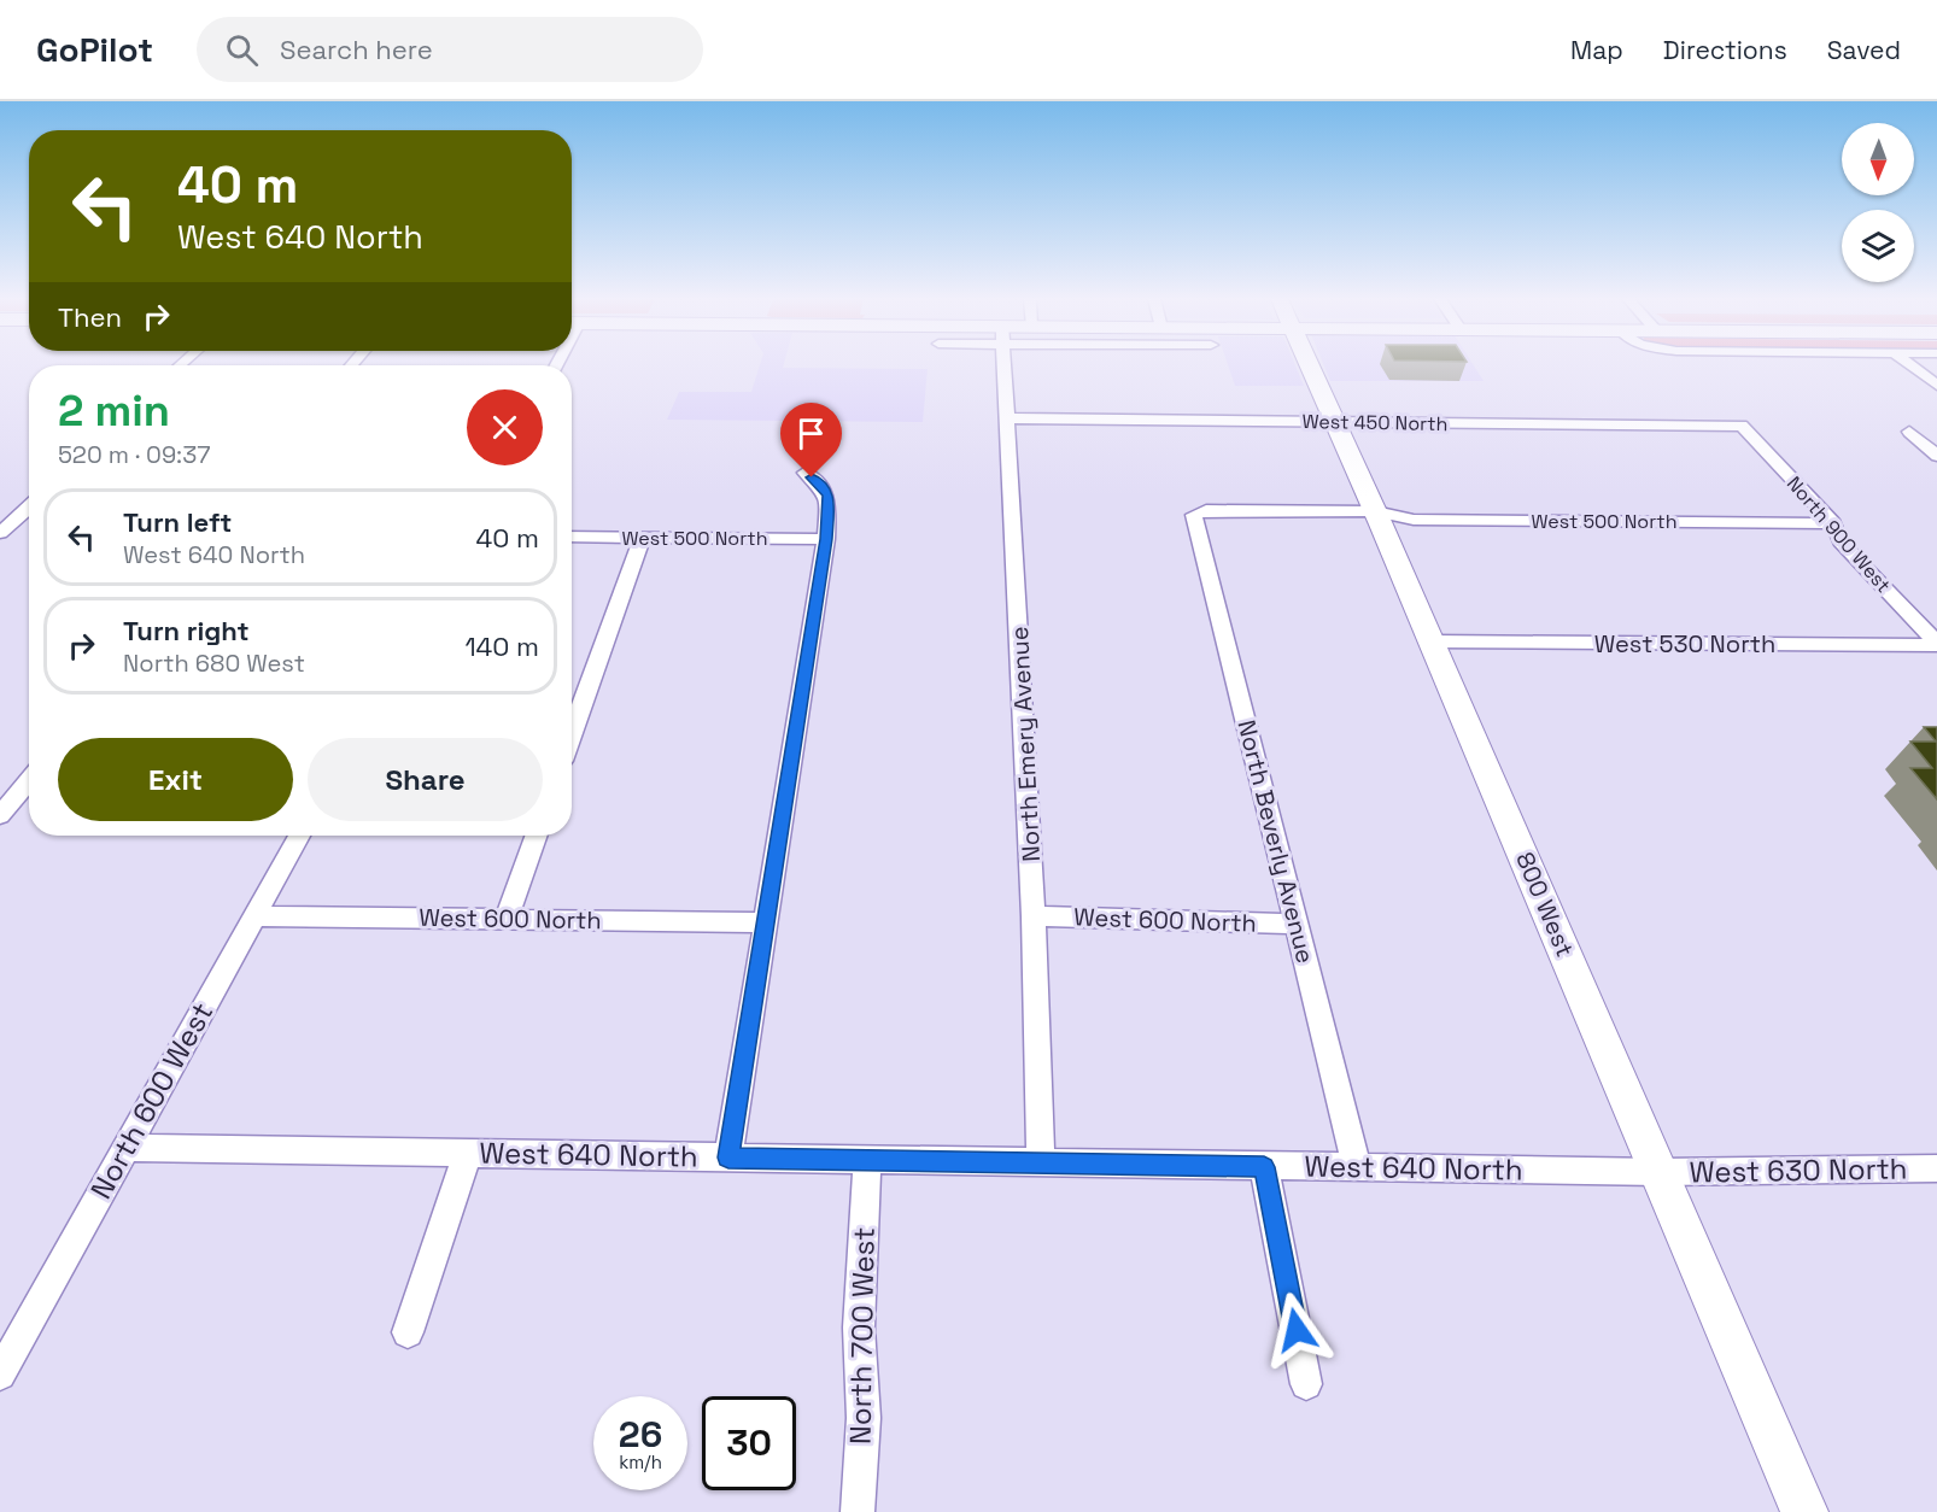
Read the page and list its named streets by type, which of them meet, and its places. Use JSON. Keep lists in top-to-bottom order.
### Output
{
  "streets": {
    "main road": ["800 West"],
    "street": [
      "West 450 North",
      "West 500 North",
      "North 900 West",
      "West 530 North",
      "North Emery Avenue",
      "North Beverly Avenue",
      "West 600 North",
      "North 600 West",
      "West 640 North",
      "West 630 North",
      "North 700 West"
    ]
  },
  "crossings": [
    ["West 450 North", "North 900 West"],
    ["West 450 North", "North Emery Avenue"],
    ["West 450 North", "800 West"],
    ["West 500 North", "North 900 West"],
    ["West 500 North", "North Beverly Avenue"],
    ["West 500 North", "800 West"],
    ["North 900 West", "West 530 North"],
    ["West 530 North", "800 West"],
    ["North Emery Avenue", "West 600 North"],
    ["North Emery Avenue", "West 640 North"],
    ["North Beverly Avenue", "West 600 North"],
    ["North Beverly Avenue", "West 640 North"],
    ["800 West", "West 640 North"],
    ["800 West", "West 630 North"],
    ["West 600 North", "North 600 West"],
    ["North 600 West", "West 640 North"],
    ["West 640 North", "West 630 North"],
    ["West 640 North", "North 700 West"]
  ],
  "north": "bottom",
  "page": {
    "header": "GoPilot",
    "search": "Search here",
    "nav": ["Map", "Directions", "Saved"],
    "turn": ["40 m", "West 640 North"],
    "then": "Then",
    "heading": ["2 min", "520 m · 09:37"],
    "list": [
      {
        "name": "Turn left",
        "note": "West 640 North",
        "value": "40 m"
      },
      {
        "name": "Turn right",
        "note": "North 680 West",
        "value": "140 m"
      }
    ],
    "buttons": ["Exit", "Share"],
    "speed": "26 km/h",
    "limit": "30"
  }
}
